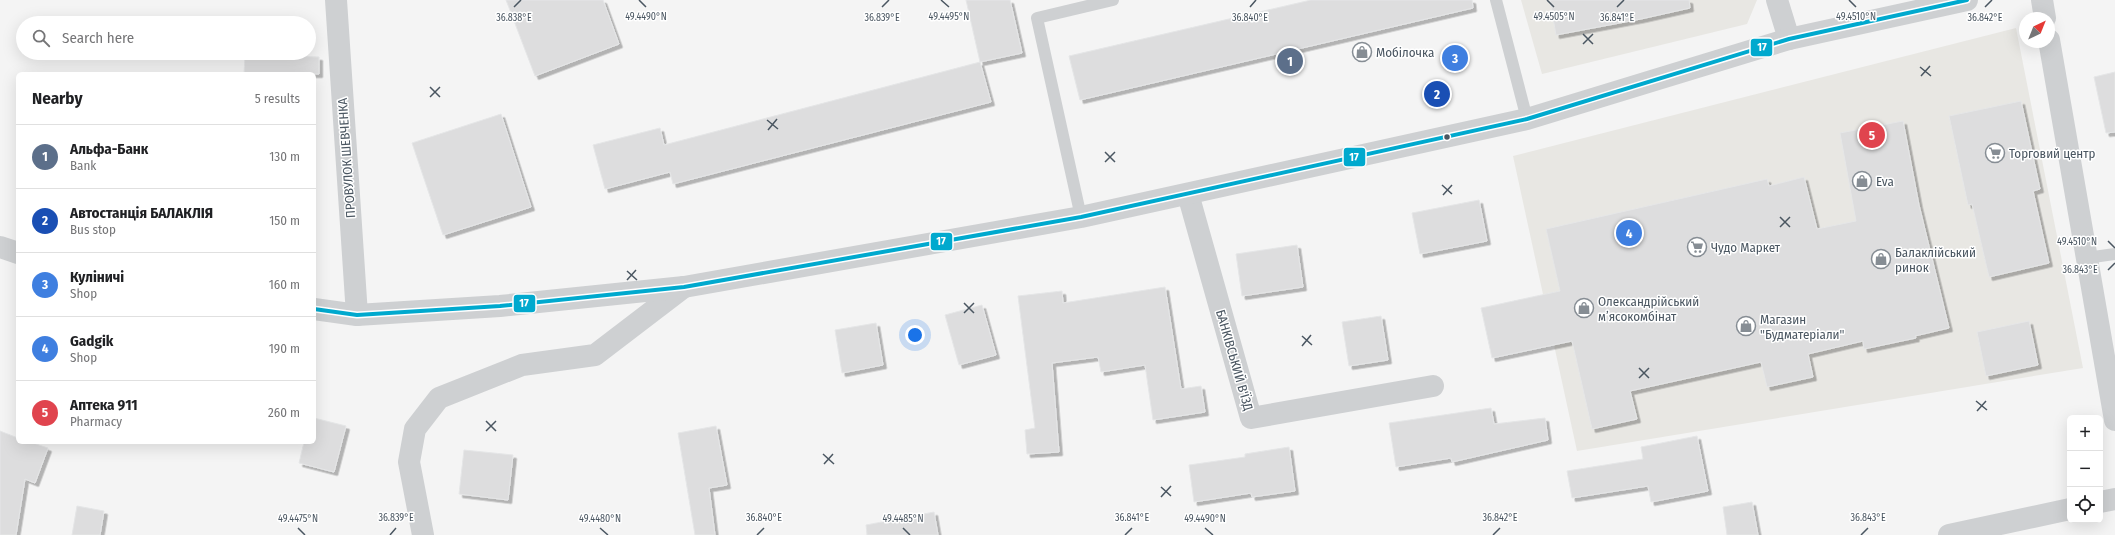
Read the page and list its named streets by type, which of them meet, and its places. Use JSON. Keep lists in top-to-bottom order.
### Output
{
  "streets": {
    "street": ["ПРОВУЛОК ШЕВЧЕНКА", "БАНКІВСЬКИЙ В'ЇЗД"]
  },
  "places": {
    "shop": [
      "Мобілочка",
      "Eva",
      "Балаклійський ринок",
      "Олександрійський мʼясокомбінат",
      "Магазин \"Будматеріали\""
    ],
    "supermarket": ["Торговий центр", "Чудо Маркет"]
  },
  "lines": ["transit line 17"],
  "north": "top right",
  "page": {
    "search": "Search here",
    "pins": [
      "3",
      "1",
      "2",
      "5",
      "4"
    ],
    "heading": ["Nearby", "5 results"],
    "list": [
      {
        "mark": "1",
        "name": "Альфа-Банк",
        "note": "Bank",
        "value": "130 m"
      },
      {
        "mark": "2",
        "name": "Автостанція БАЛАКЛІЯ",
        "note": "Bus stop",
        "value": "150 m"
      },
      {
        "mark": "3",
        "name": "Куліничі",
        "note": "Shop",
        "value": "160 m"
      },
      {
        "mark": "4",
        "name": "Gadgik",
        "note": "Shop",
        "value": "190 m"
      },
      {
        "mark": "5",
        "name": "Аптека 911",
        "note": "Pharmacy",
        "value": "260 m"
      }
    ],
    "map_buttons": ["+", "−"]
  },
  "coordinates": [
    "49.4490°N",
    "49.4495°N",
    "49.4505°N",
    "49.4510°N",
    "36.838°E",
    "36.840°E",
    "36.841°E",
    "36.842°E",
    "36.839°E",
    "36.843°E",
    "49.4475°N",
    "49.4480°N",
    "49.4485°N"
  ]
}
